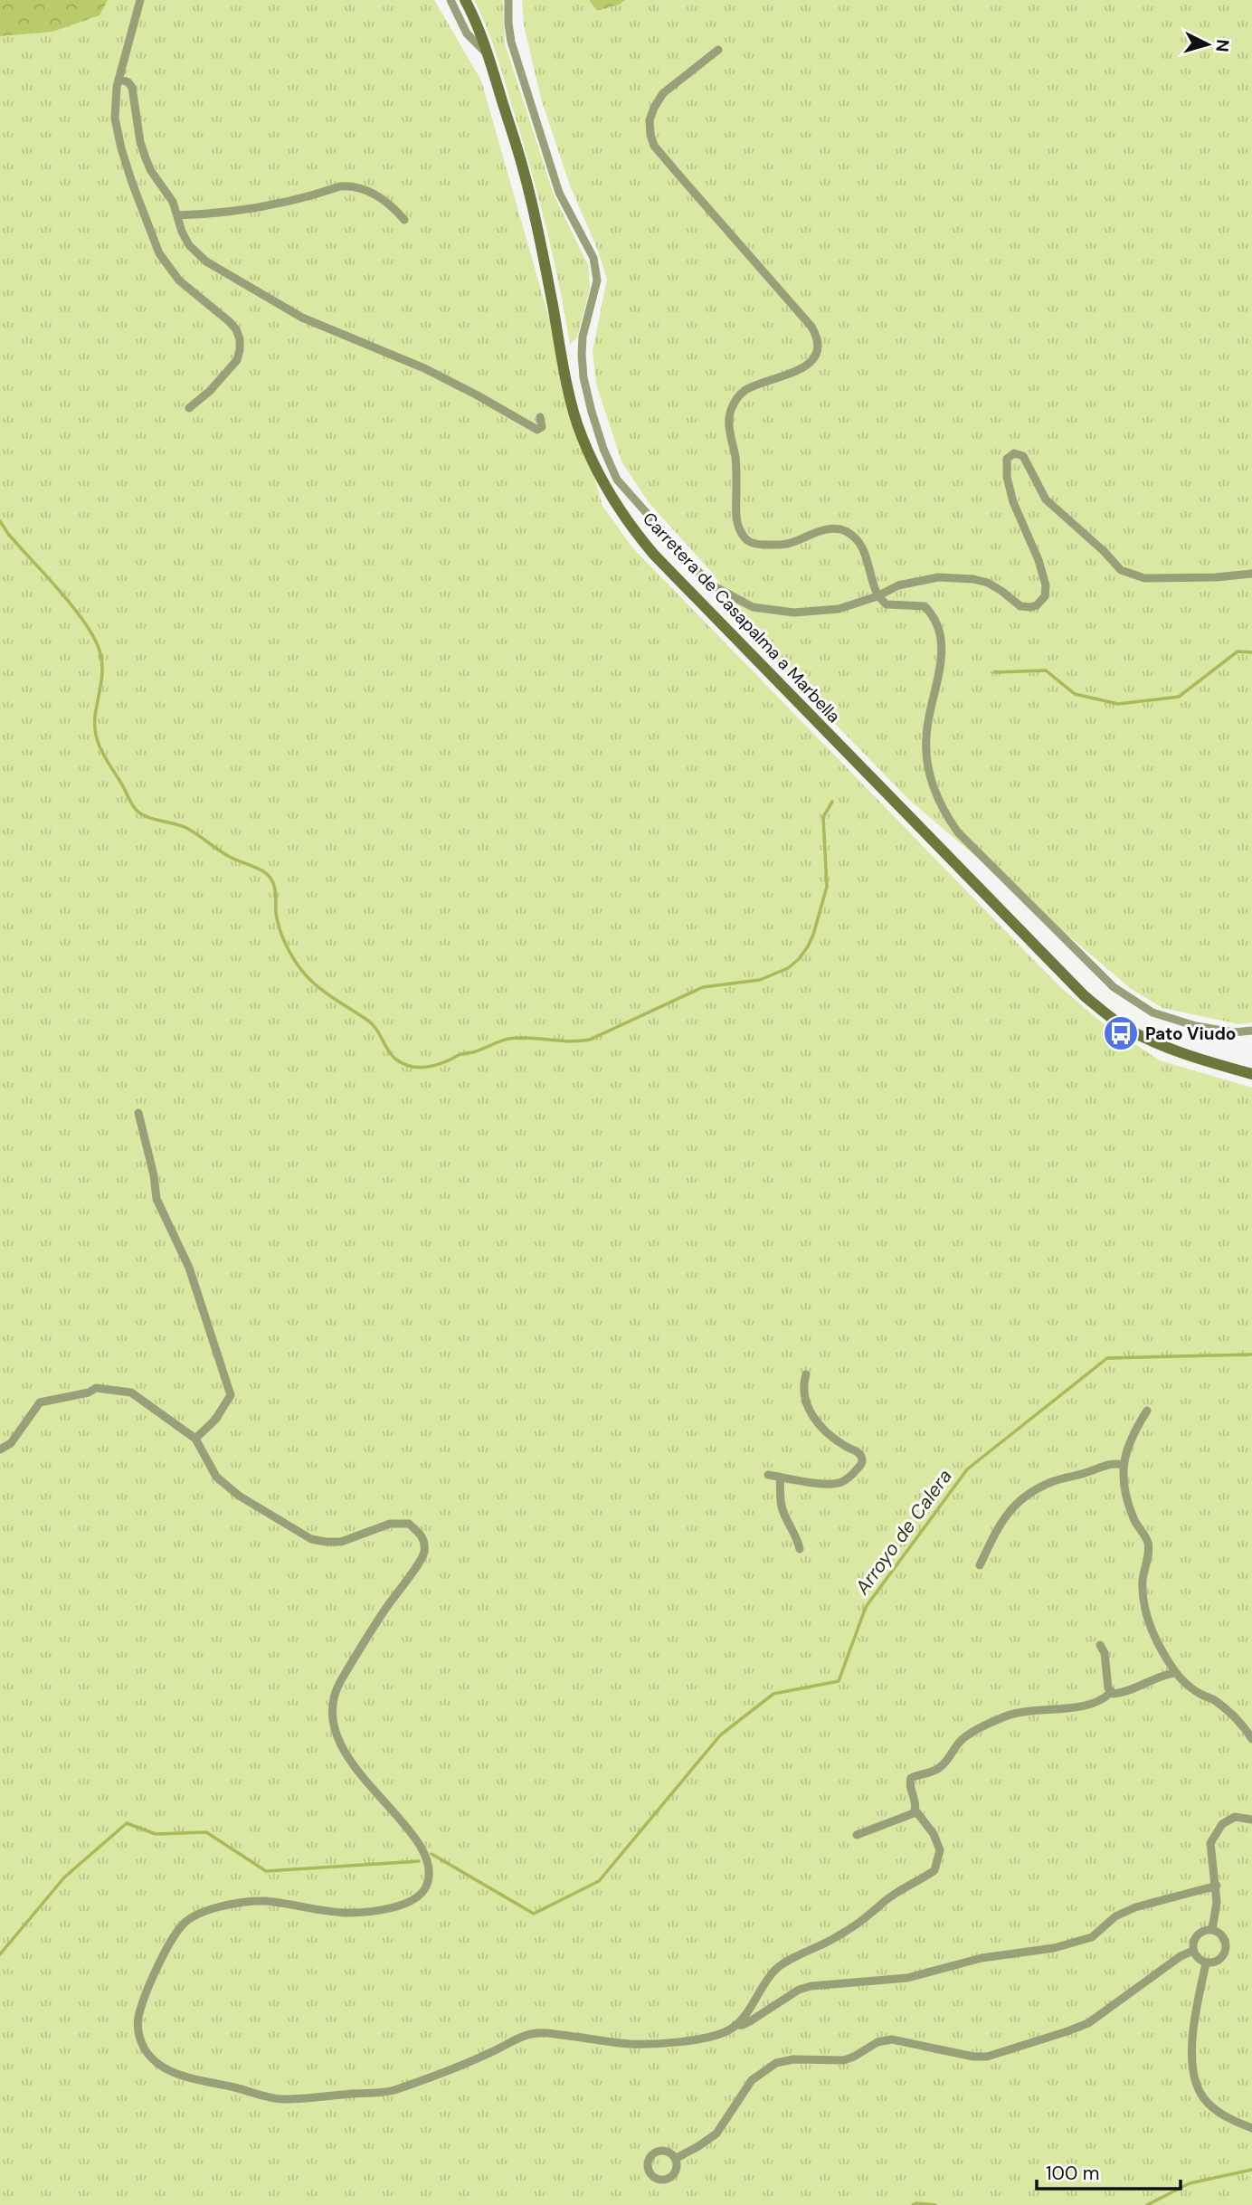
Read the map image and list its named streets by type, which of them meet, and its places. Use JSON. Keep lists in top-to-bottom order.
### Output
{
  "streets": {
    "main road": ["Carretera de Casapalma a Marbella"]
  },
  "water": ["Arroyo de Calera"],
  "places": {
    "bus stop": ["Pato Viudo"]
  },
  "scale_bar": "100 m",
  "north": "right"
}
